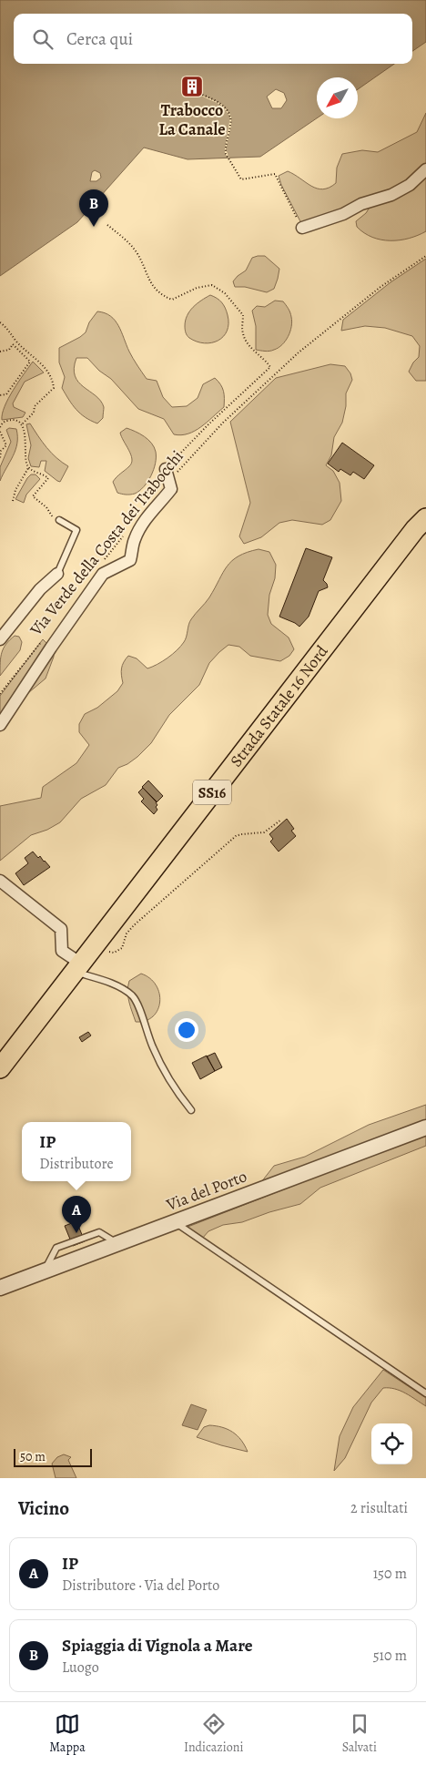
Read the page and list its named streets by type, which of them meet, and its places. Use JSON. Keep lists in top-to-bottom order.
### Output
{
  "streets": {
    "main road": ["Strada Statale 16 Nord", "SS16"],
    "street": ["Via del Porto"],
    "path": ["Via Verde della Costa dei Trabocchi"]
  },
  "places": {
    "building": ["Trabocco La Canale"]
  },
  "scale_bar": "50 m",
  "north": "bottom left",
  "page": {
    "search": "Cerca qui",
    "pins": ["B", "A"],
    "popup": ["IP", "Distributore"],
    "scale": "50 m",
    "heading": ["Vicino", "2 risultati"],
    "list": [
      {
        "mark": "A",
        "name": "IP",
        "note": "Distributore · Via del Porto",
        "value": "150 m"
      },
      {
        "mark": "B",
        "name": "Spiaggia di Vignola a Mare",
        "note": "Luogo",
        "value": "510 m"
      }
    ],
    "nav": ["Mappa", "Indicazioni", "Salvati"]
  }
}
